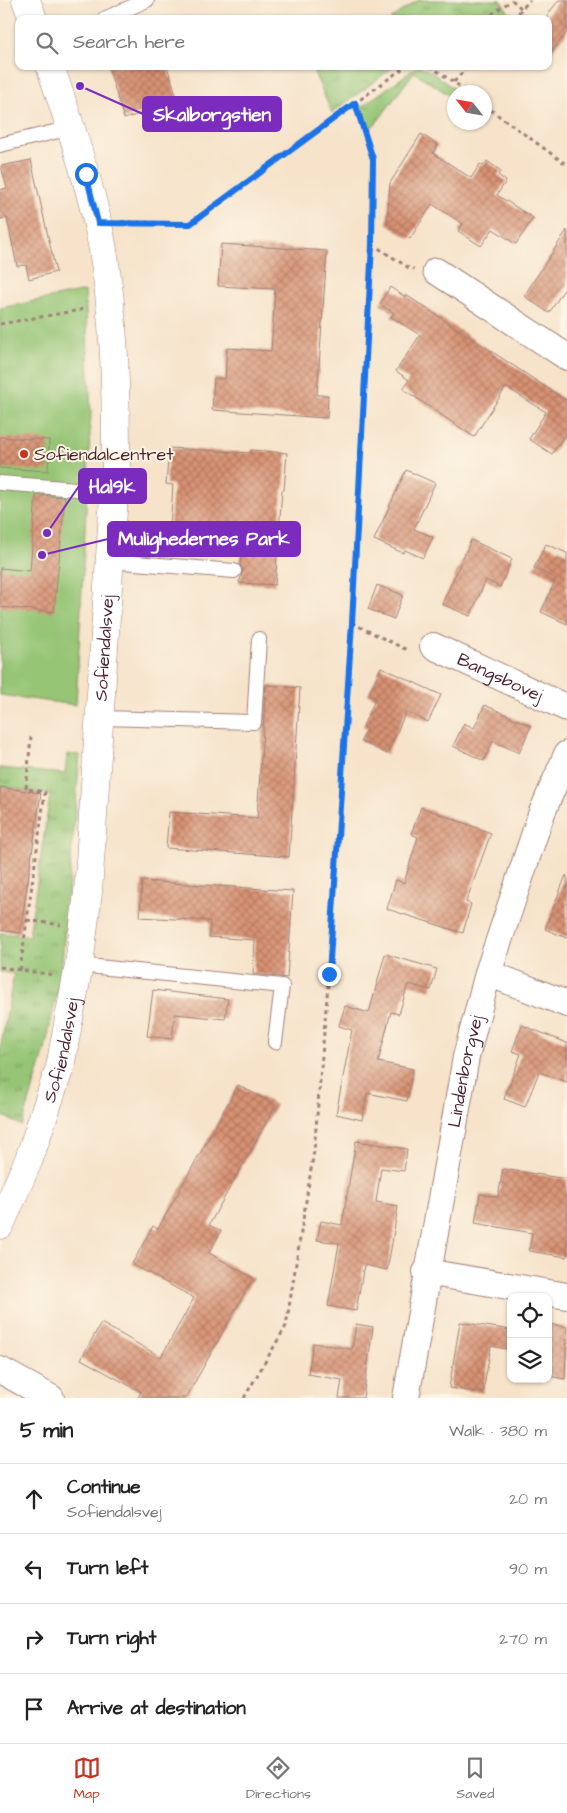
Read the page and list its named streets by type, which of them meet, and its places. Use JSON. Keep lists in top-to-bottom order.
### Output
{
  "streets": {
    "street": ["Sofiendalsvej", "Bangsbovej", "Lindenborgvej"]
  },
  "places": [
    "Skalborgstien",
    "Sofiendalcentret",
    "Hal9k",
    "Mulighedernes Park"
  ],
  "north": "top left",
  "page": {
    "search": "Search here",
    "heading": ["5 min", "Walk · 380 m"],
    "list": [
      ["Continue", "Sofiendalsvej", "20 m"],
      ["Turn left", "90 m"],
      ["Turn right", "270 m"],
      "Arrive at destination"
    ],
    "nav": ["Map", "Directions", "Saved"]
  }
}
